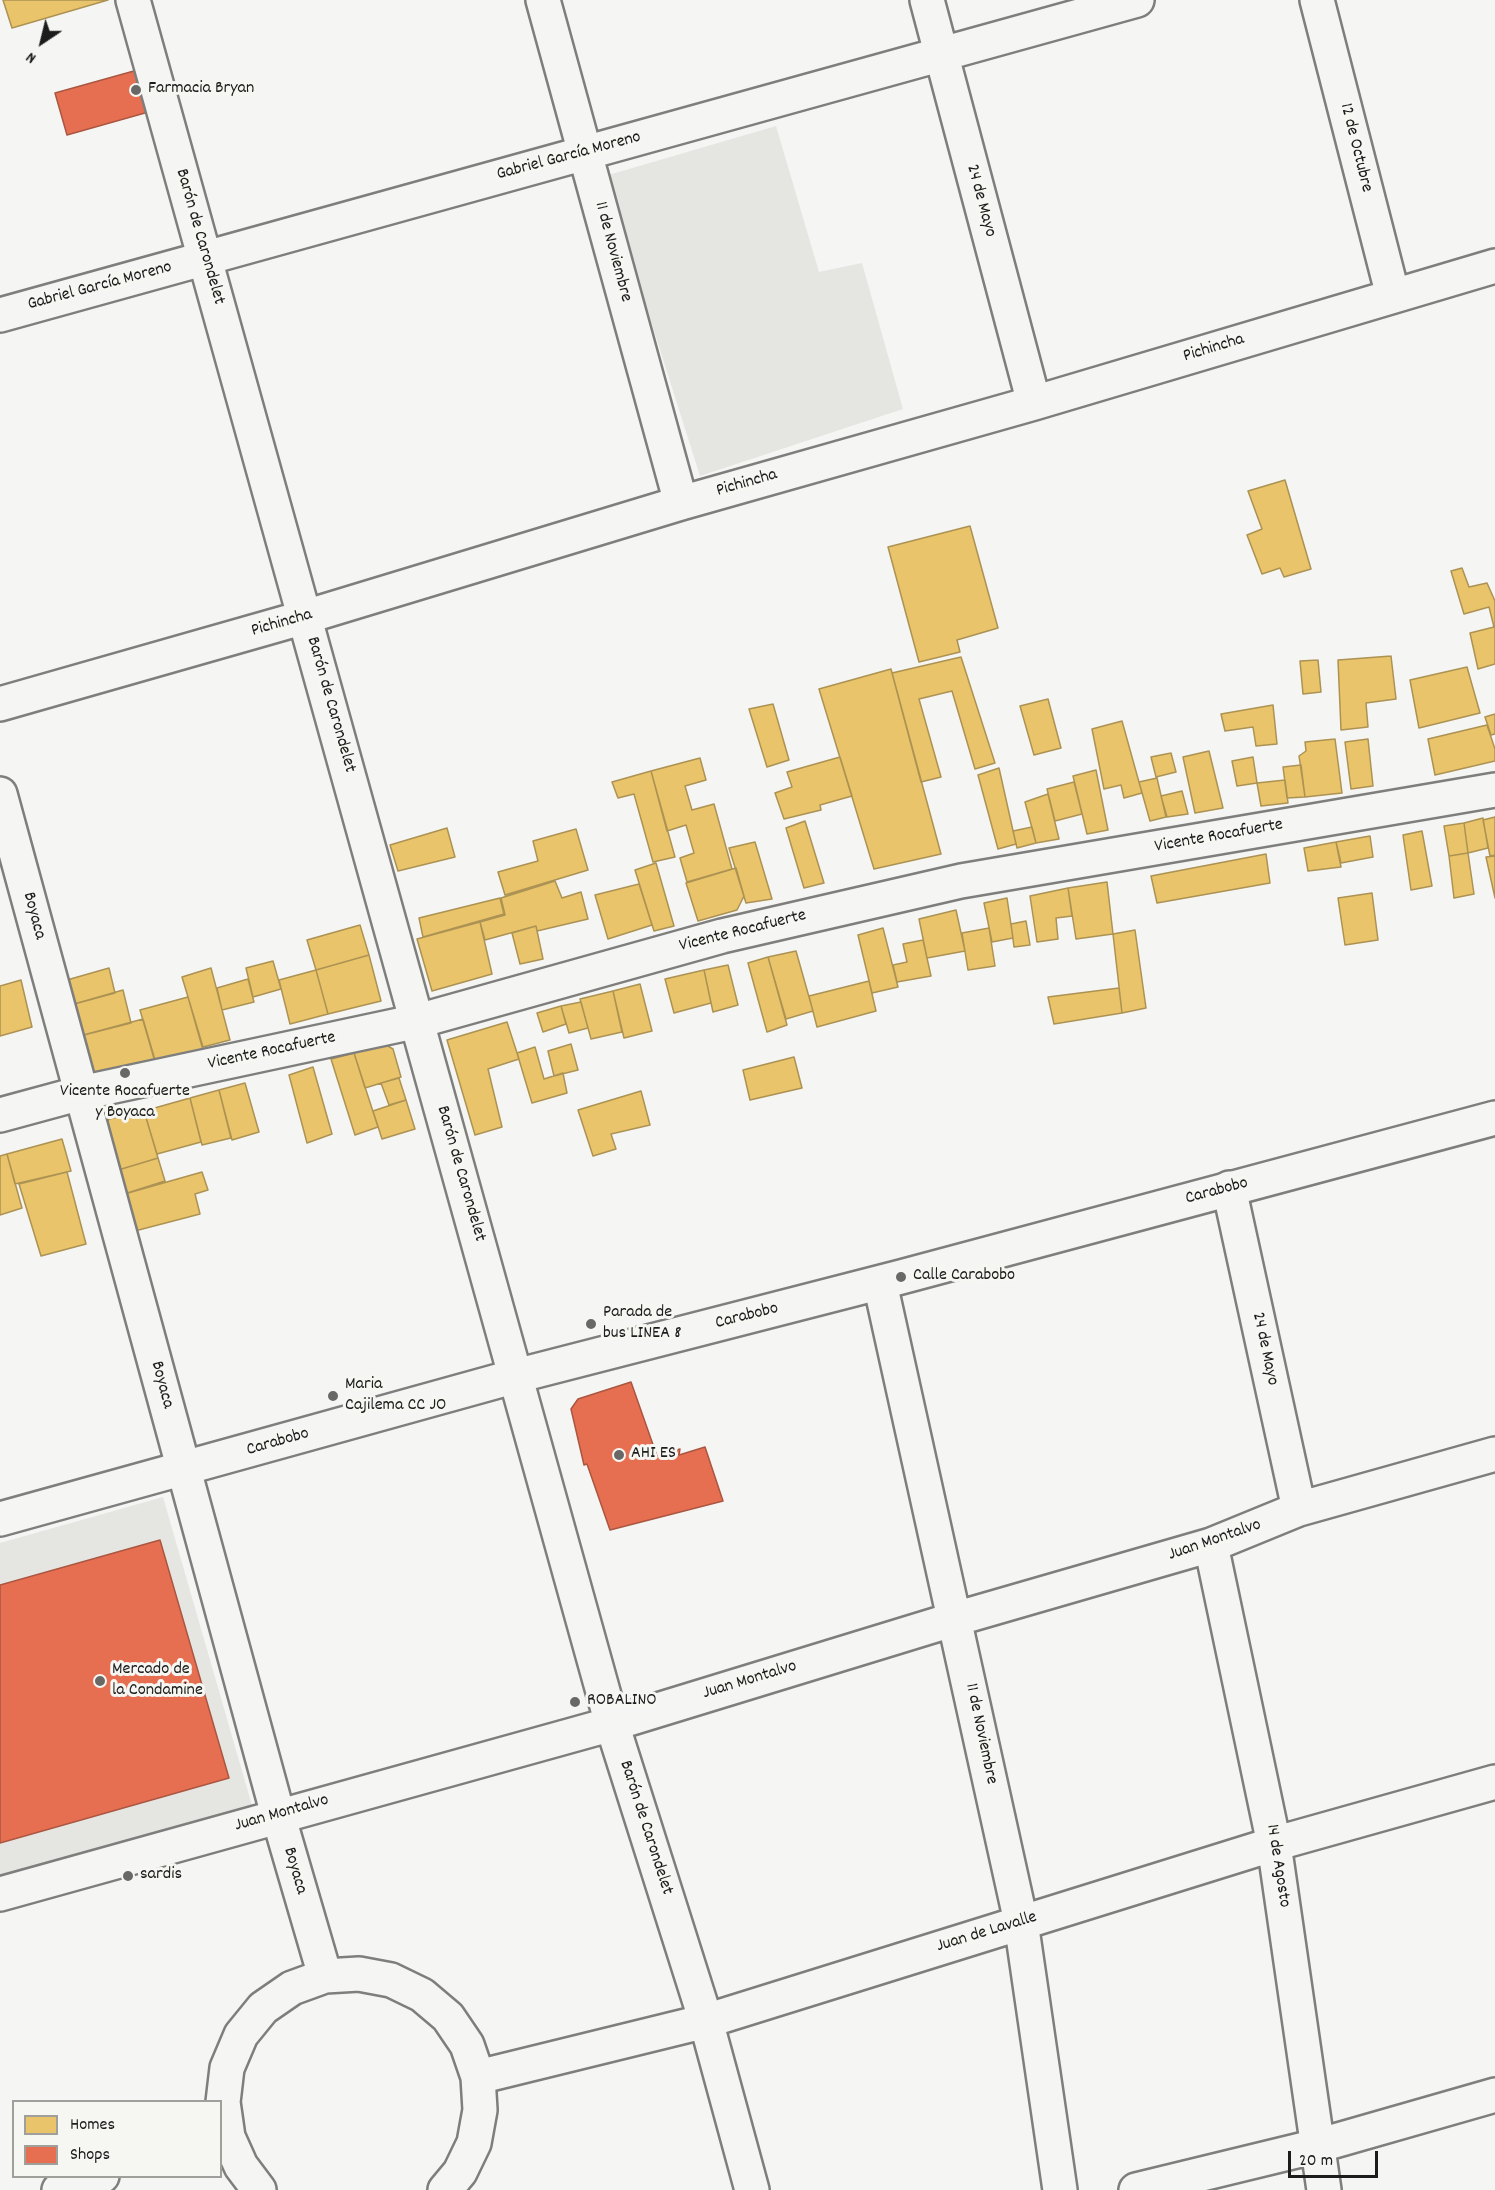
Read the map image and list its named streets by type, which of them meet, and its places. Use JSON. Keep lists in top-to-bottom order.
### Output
{
  "streets": {
    "street": [
      "12 de Octubre",
      "Gabriel García Moreno",
      "24 de Mayo",
      "Barón de Carondelet",
      "11 de Noviembre",
      "Pichincha",
      "Vicente Rocafuerte",
      "Boyaca",
      "Carabobo",
      "Juan Montalvo",
      "14 de Agosto",
      "Juan de Lavalle"
    ]
  },
  "crossings": [
    ["12 de Octubre", "Pichincha"],
    ["Gabriel García Moreno", "24 de Mayo"],
    ["Gabriel García Moreno", "Barón de Carondelet"],
    ["Gabriel García Moreno", "11 de Noviembre"],
    ["24 de Mayo", "Pichincha"],
    ["24 de Mayo", "Carabobo"],
    ["24 de Mayo", "Juan Montalvo"],
    ["Barón de Carondelet", "Pichincha"],
    ["Barón de Carondelet", "Vicente Rocafuerte"],
    ["Barón de Carondelet", "Carabobo"],
    ["Barón de Carondelet", "Juan Montalvo"],
    ["Barón de Carondelet", "Juan de Lavalle"],
    ["11 de Noviembre", "Pichincha"],
    ["11 de Noviembre", "Carabobo"],
    ["11 de Noviembre", "Juan Montalvo"],
    ["11 de Noviembre", "Juan de Lavalle"],
    ["Vicente Rocafuerte", "Boyaca"],
    ["Boyaca", "Carabobo"],
    ["Boyaca", "Juan Montalvo"],
    ["Juan Montalvo", "14 de Agosto"],
    ["14 de Agosto", "Juan de Lavalle"]
  ],
  "places": [
    "Farmacia Bryan",
    "Vicente Rocafuerte y Boyaca",
    "Calle Carabobo",
    "Parada de bus LINEA 8",
    "Maria Cajilema CC JO",
    "AHI ES",
    "Mercado de la Condamine",
    "ROBALINO",
    "sardis"
  ],
  "legend": ["Homes", "Shops"],
  "scale_bar": "20 m",
  "north": "bottom left"
}
